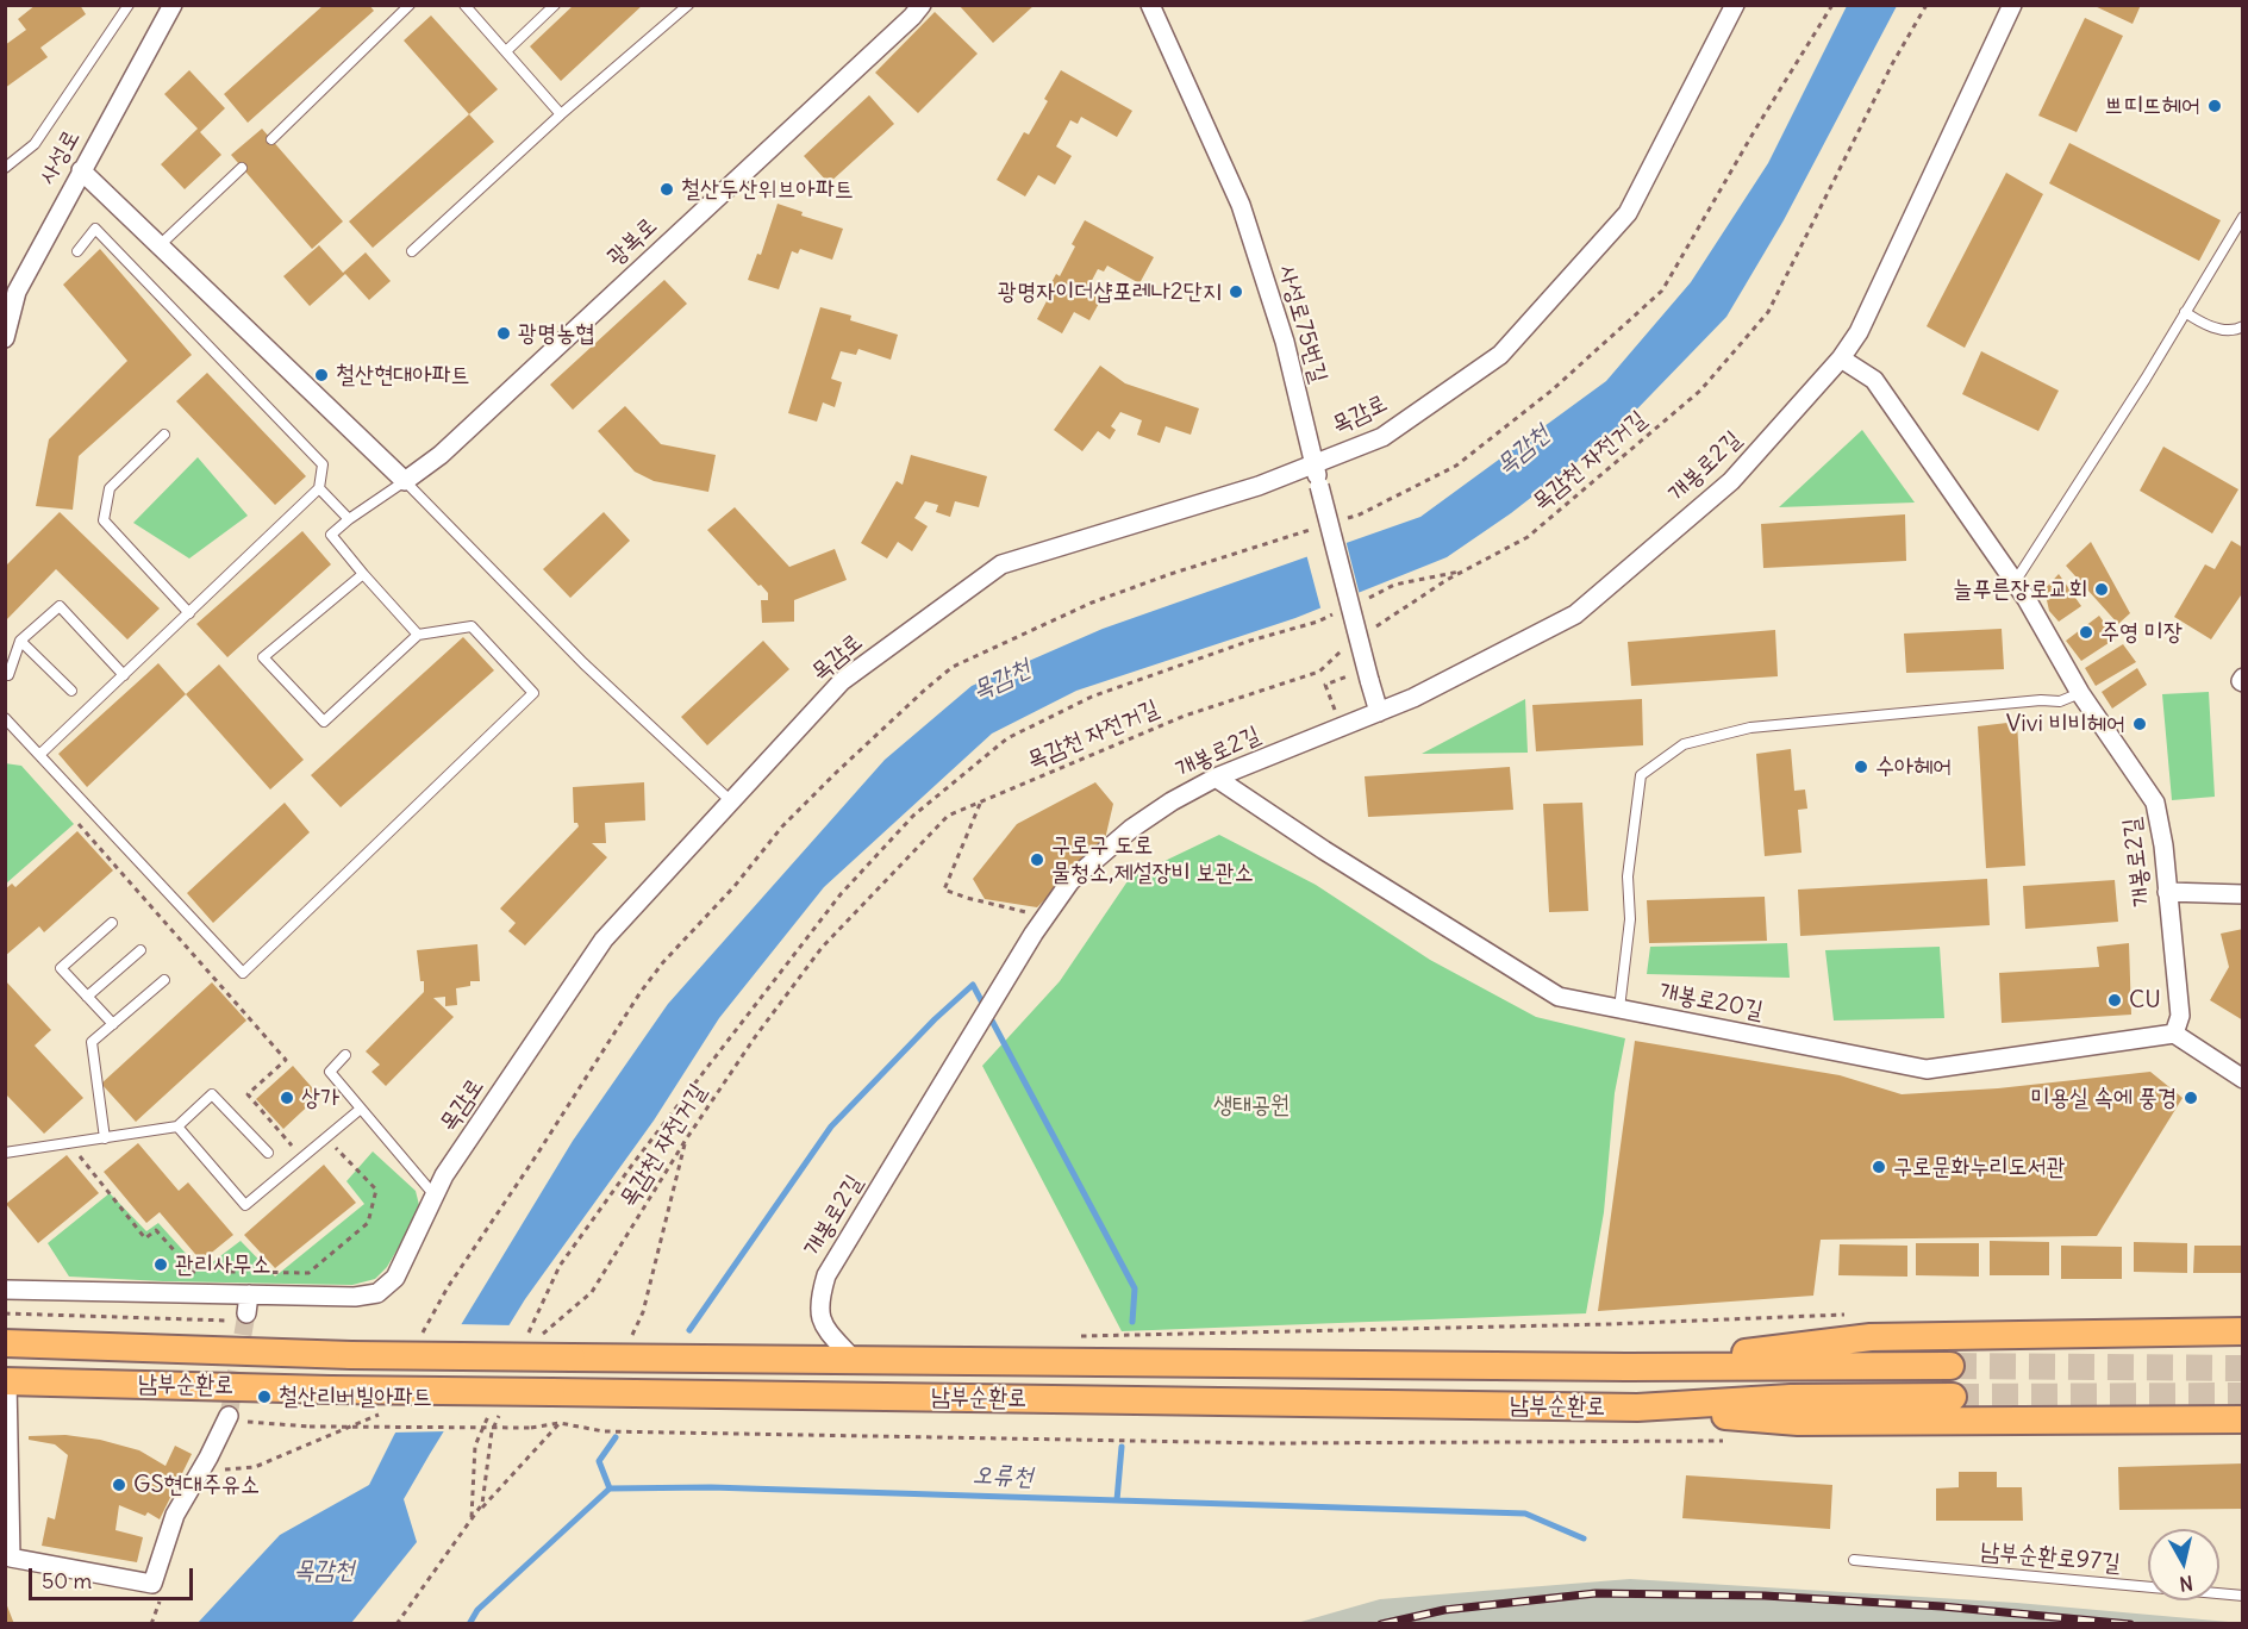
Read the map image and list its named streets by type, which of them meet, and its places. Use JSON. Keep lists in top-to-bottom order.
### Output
{
  "streets": {
    "main road": ["남부순환로"],
    "street": [
      "사성로",
      "광복로",
      "사성로75번길",
      "목감로",
      "개봉로2길",
      "개봉로20길"
    ],
    "lane": ["남부순환로97길"],
    "path": ["목감천 자전거길"]
  },
  "crossings": [
    ["사성로75번길", "목감로"],
    ["사성로75번길", "개봉로2길"],
    ["개봉로2길", "개봉로20길"],
    ["개봉로2길", "남부순환로"]
  ],
  "water": ["목감천", "오류천"],
  "parks": ["생태공원"],
  "places": [
    "쁘띠뜨헤어",
    "철산두산위브아파트",
    "광명자이더샵포레나2단지",
    "광명농협",
    "철산현대아파트",
    "늘푸른장로교회",
    "주영 미장",
    "Vivi 비비헤어",
    "수아헤어",
    "구로구 도로 물청소,제설장비 보관소",
    "CU",
    "상가",
    "미용실 속에 풍경",
    "구로문화누리도서관",
    "관리사무소",
    "철산리버빌아파트",
    "GS현대주유소"
  ],
  "scale_bar": "50 m",
  "north": "bottom"
}
